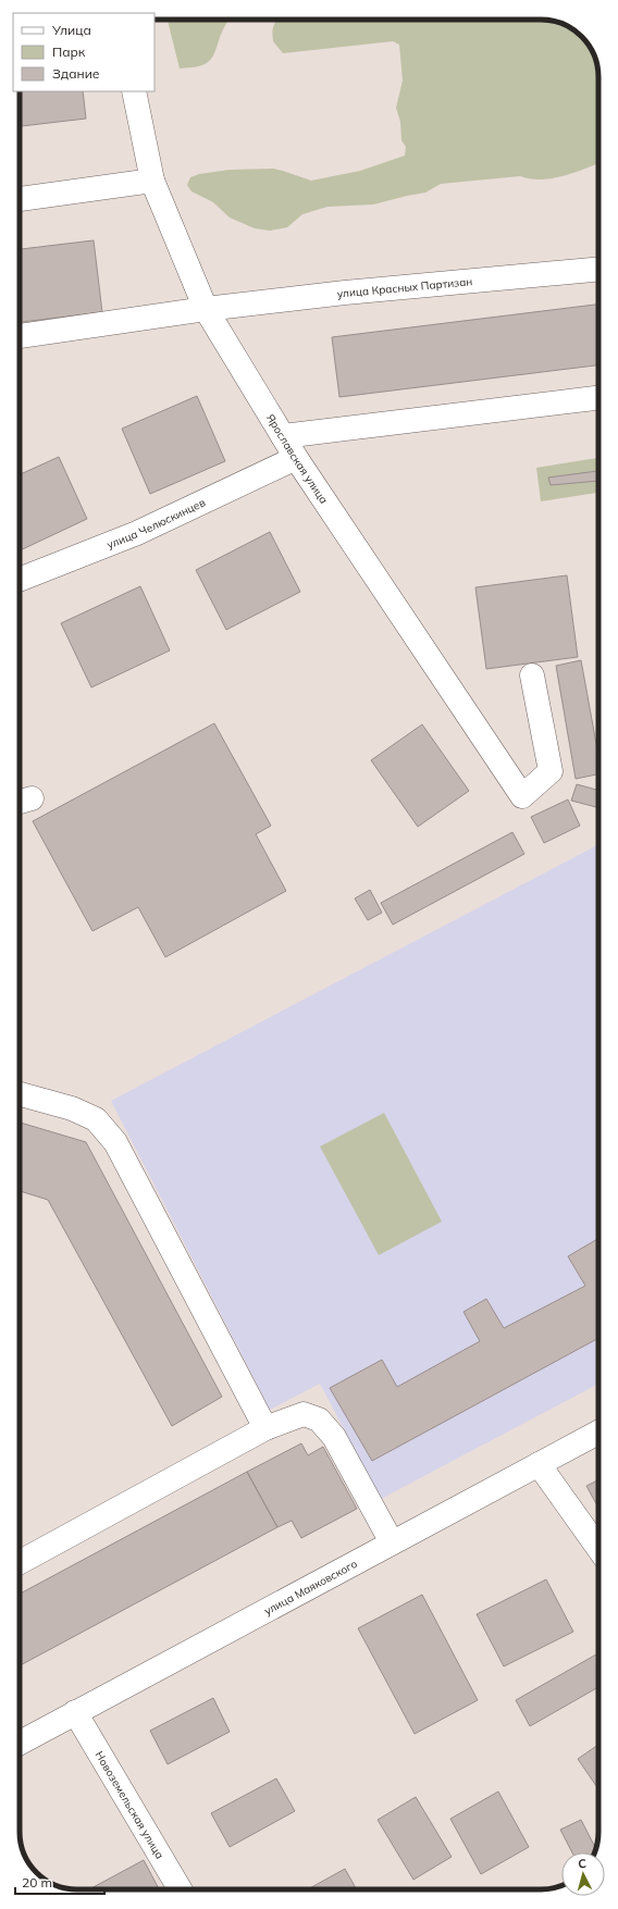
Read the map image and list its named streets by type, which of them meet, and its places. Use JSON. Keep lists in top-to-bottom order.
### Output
{
  "streets": {
    "street": [
      "улица Красных Партизан",
      "Ярославская улица",
      "улица Челюскинцев",
      "улица Маяковского",
      "Новоземельская улица"
    ]
  },
  "crossings": [
    ["улица Красных Партизан", "Ярославская улица"],
    ["Ярославская улица", "улица Челюскинцев"],
    ["улица Маяковского", "Новоземельская улица"]
  ],
  "legend": ["Улица", "Парк", "Здание"],
  "scale_bar": "20 m",
  "north": "top"
}
